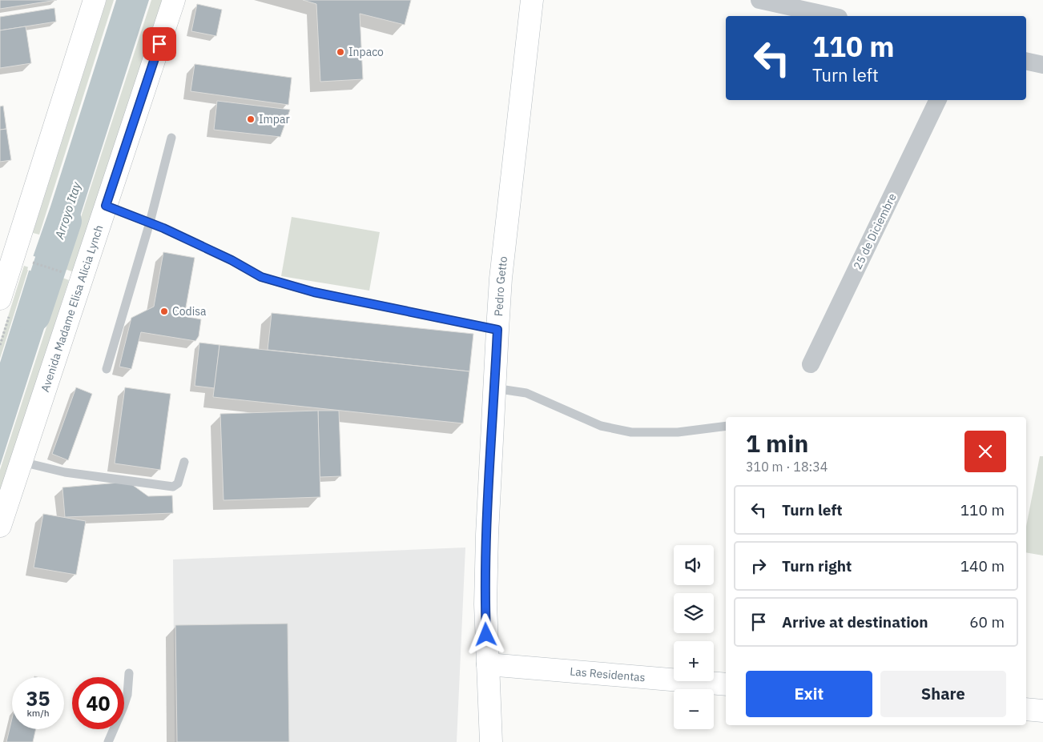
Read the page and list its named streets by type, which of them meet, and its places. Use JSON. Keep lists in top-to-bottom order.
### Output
{
  "streets": {
    "main road": ["Pedro Getto", "Avenida Madame Elisa Alicia Lynch", "Las Residentas"],
    "street": ["25 de Diciembre"]
  },
  "crossings": [
    ["Pedro Getto", "Las Residentas"]
  ],
  "water": ["Arroyo Itay"],
  "places": ["Inpaco", "Impar", "Codisa"],
  "page": {
    "turn": ["110 m", "Turn left"],
    "heading": ["1 min", "310 m · 18:34"],
    "list": [
      {
        "name": "Turn left",
        "value": "110 m"
      },
      {
        "name": "Turn right",
        "value": "140 m"
      },
      {
        "name": "Arrive at destination",
        "value": "60 m"
      }
    ],
    "map_buttons": ["+", "−"],
    "buttons": ["Exit", "Share"],
    "speed": "35 km/h",
    "limit": "40"
  }
}
